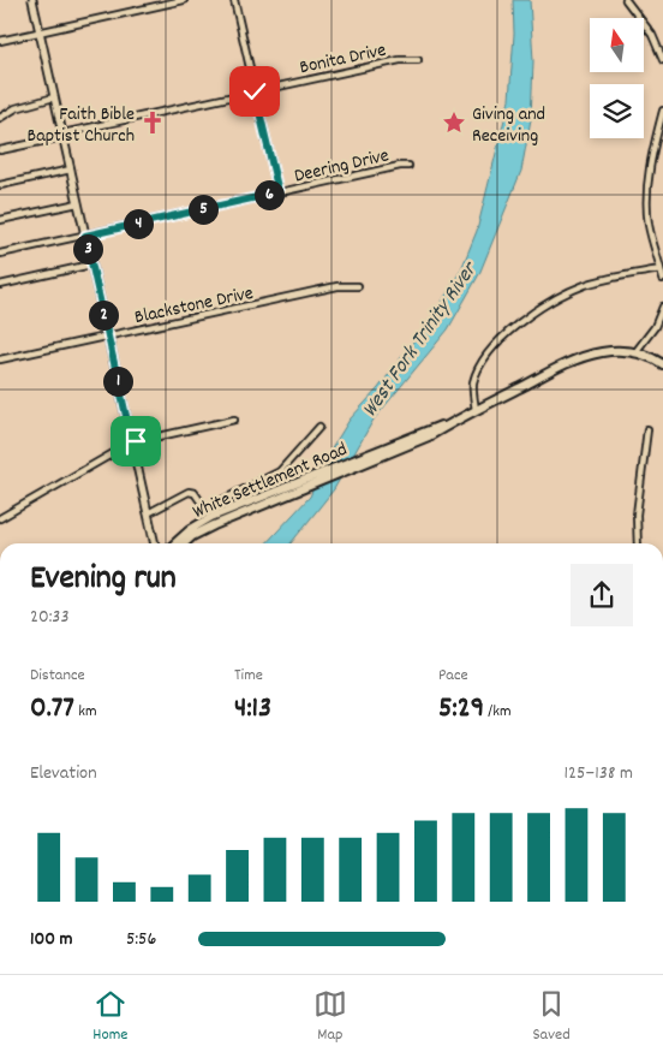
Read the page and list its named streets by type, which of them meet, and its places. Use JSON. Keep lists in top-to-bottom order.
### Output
{
  "streets": {
    "main road": ["White Settlement Road"],
    "street": ["Bonita Drive", "Deering Drive", "Blackstone Drive"]
  },
  "water": ["West Fork Trinity River"],
  "places": {
    "church": ["Faith Bible Baptist Church"],
    "place": ["Giving and Receiving"]
  },
  "north": "top",
  "page": {
    "pins": [
      "6",
      "5",
      "4",
      "3",
      "2",
      "1"
    ],
    "heading": ["Evening run", "20:33"],
    "stats": [
      ["Distance", "0.77 km"],
      ["Time", "4:13"],
      ["Pace", "5:29 /km"]
    ],
    "chart": ["Elevation", "125–138 m"],
    "list": [
      {
        "name": "100 m",
        "note": "5:56"
      }
    ],
    "tabs": ["Home", "Map", "Saved"]
  }
}
